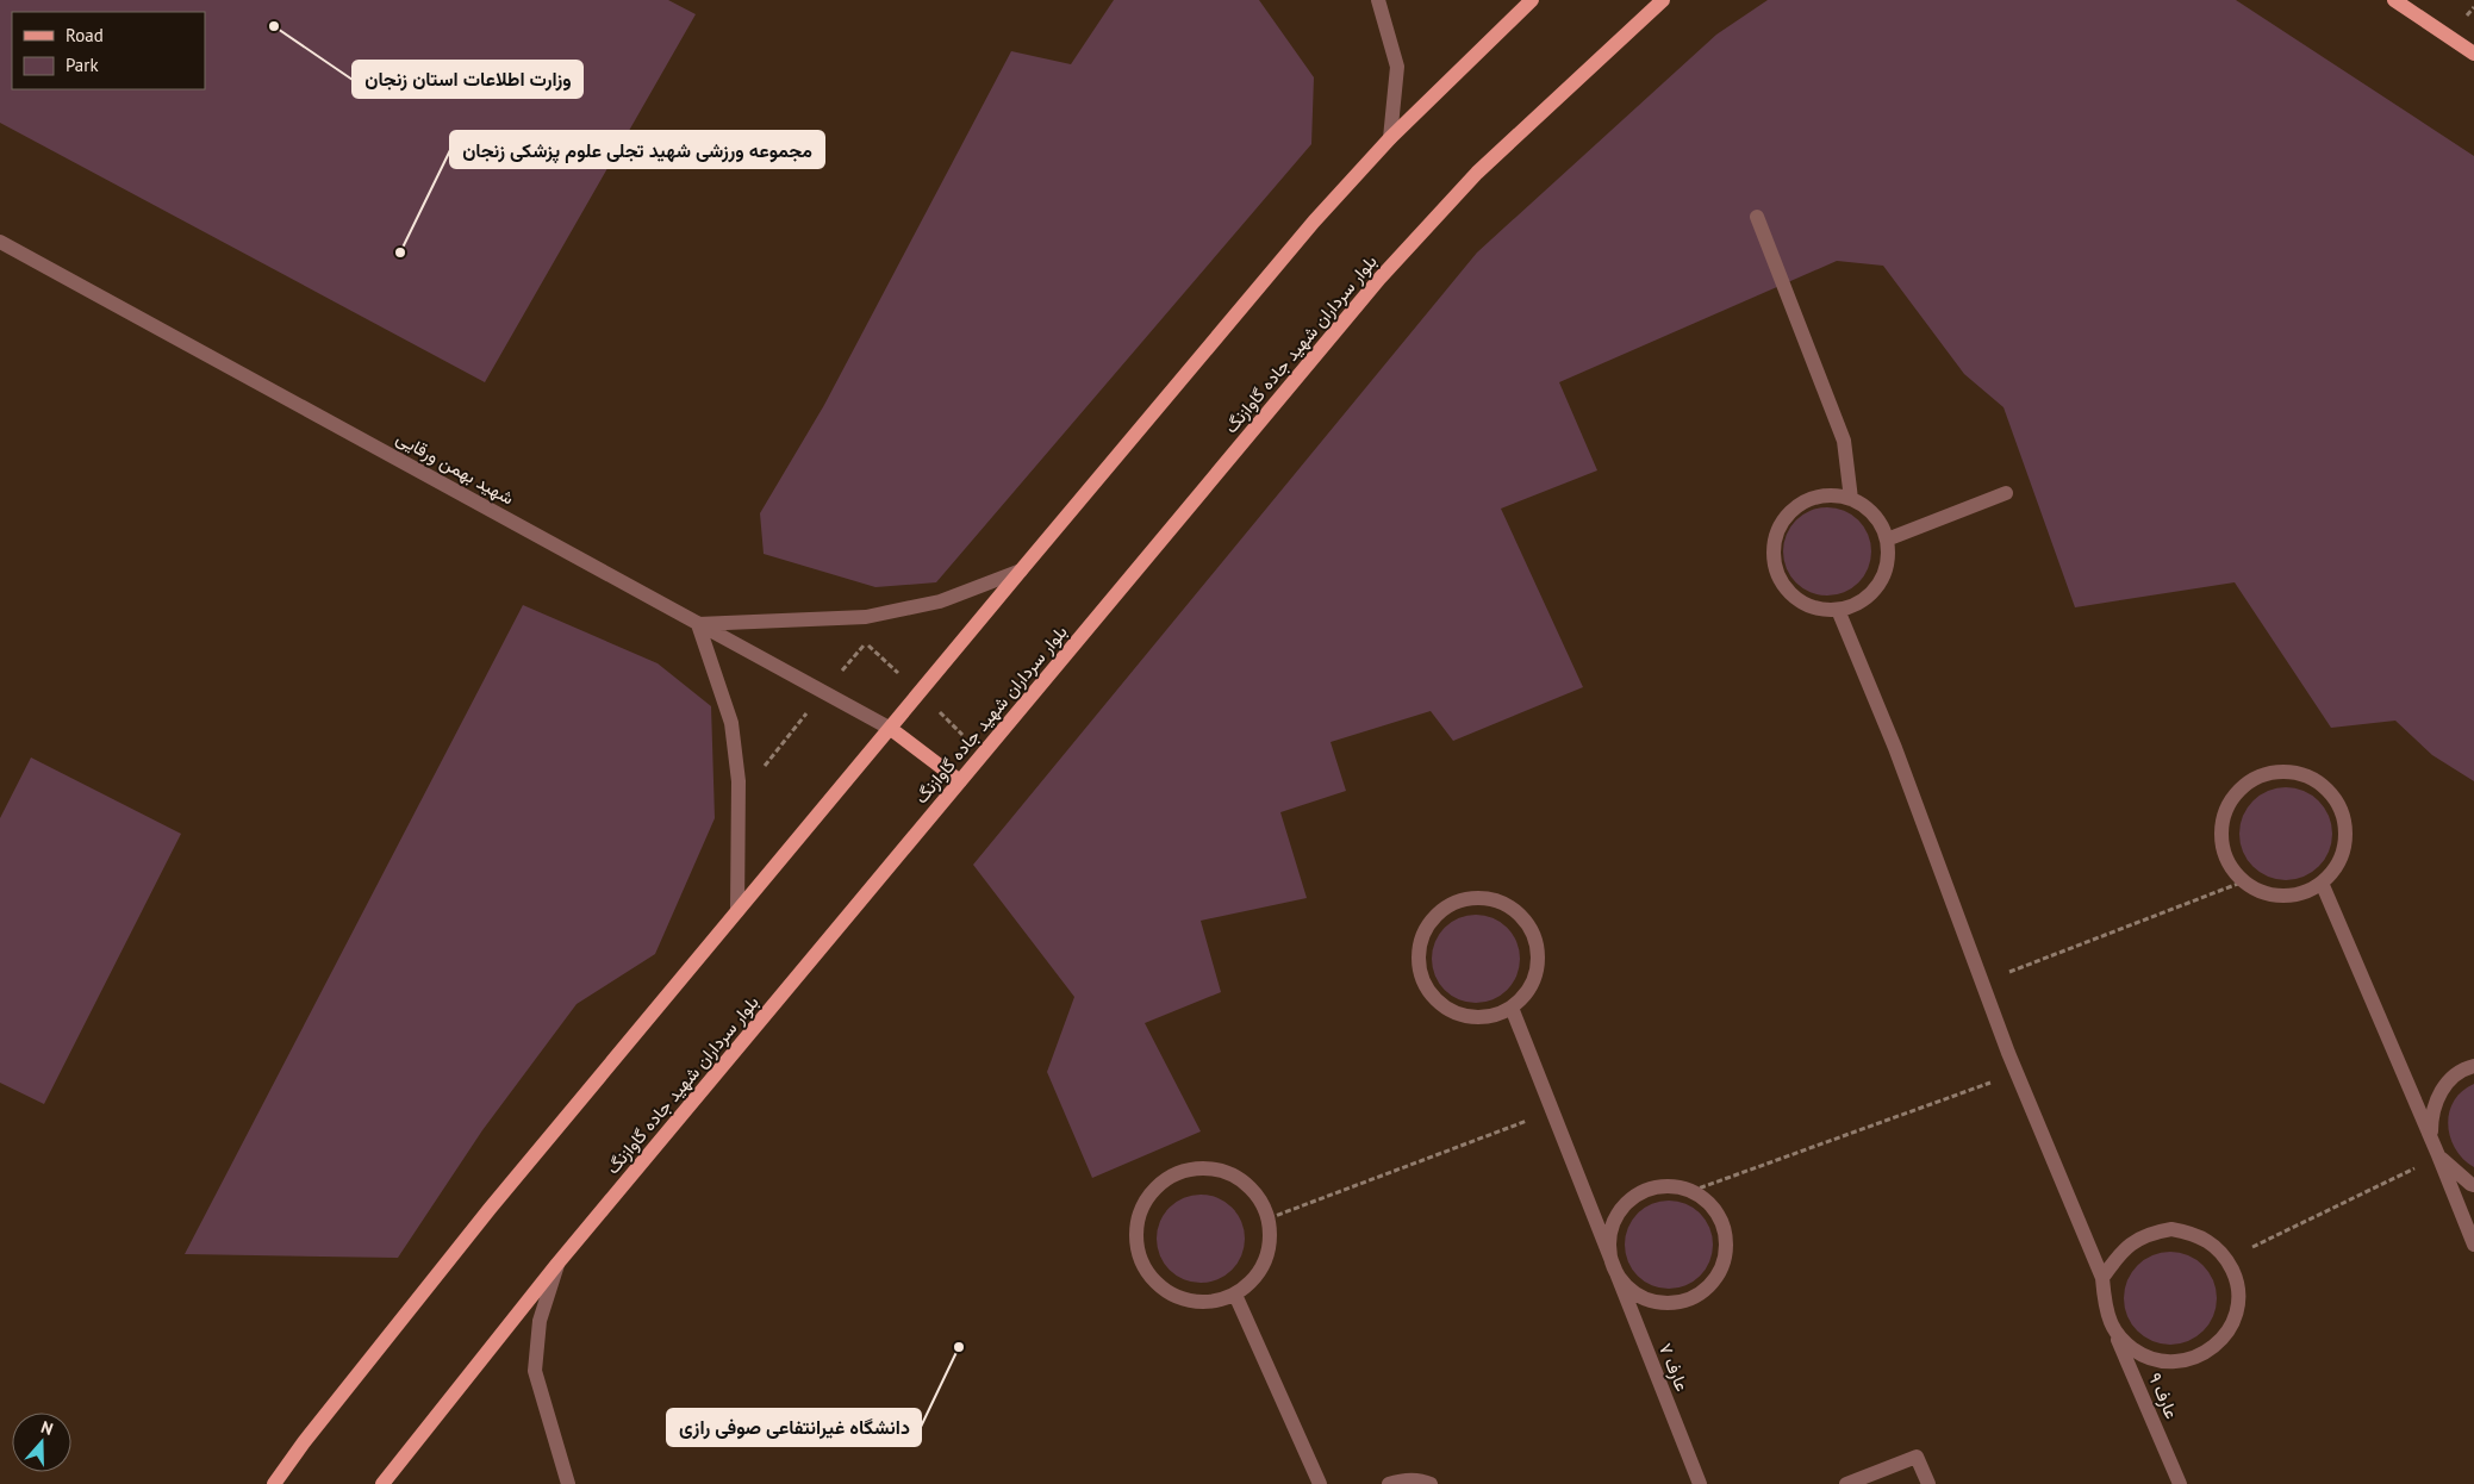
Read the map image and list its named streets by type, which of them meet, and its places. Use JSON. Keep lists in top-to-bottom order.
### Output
{
  "streets": {
    "main road": ["بلوار سرداران شهید جاده گاوازنگ"],
    "street": ["شهید بهمن ورقایی", "عارف ۷", "عارف ۹"]
  },
  "places": ["وزارت اطلاعات استان زنجان", "مجموعه ورزشی شهید تجلی علوم پزشکی زنجان", "دانشگاه غیرانتفاعی صوفی رازی"],
  "legend": ["Road", "Park"],
  "north": "top"
}
